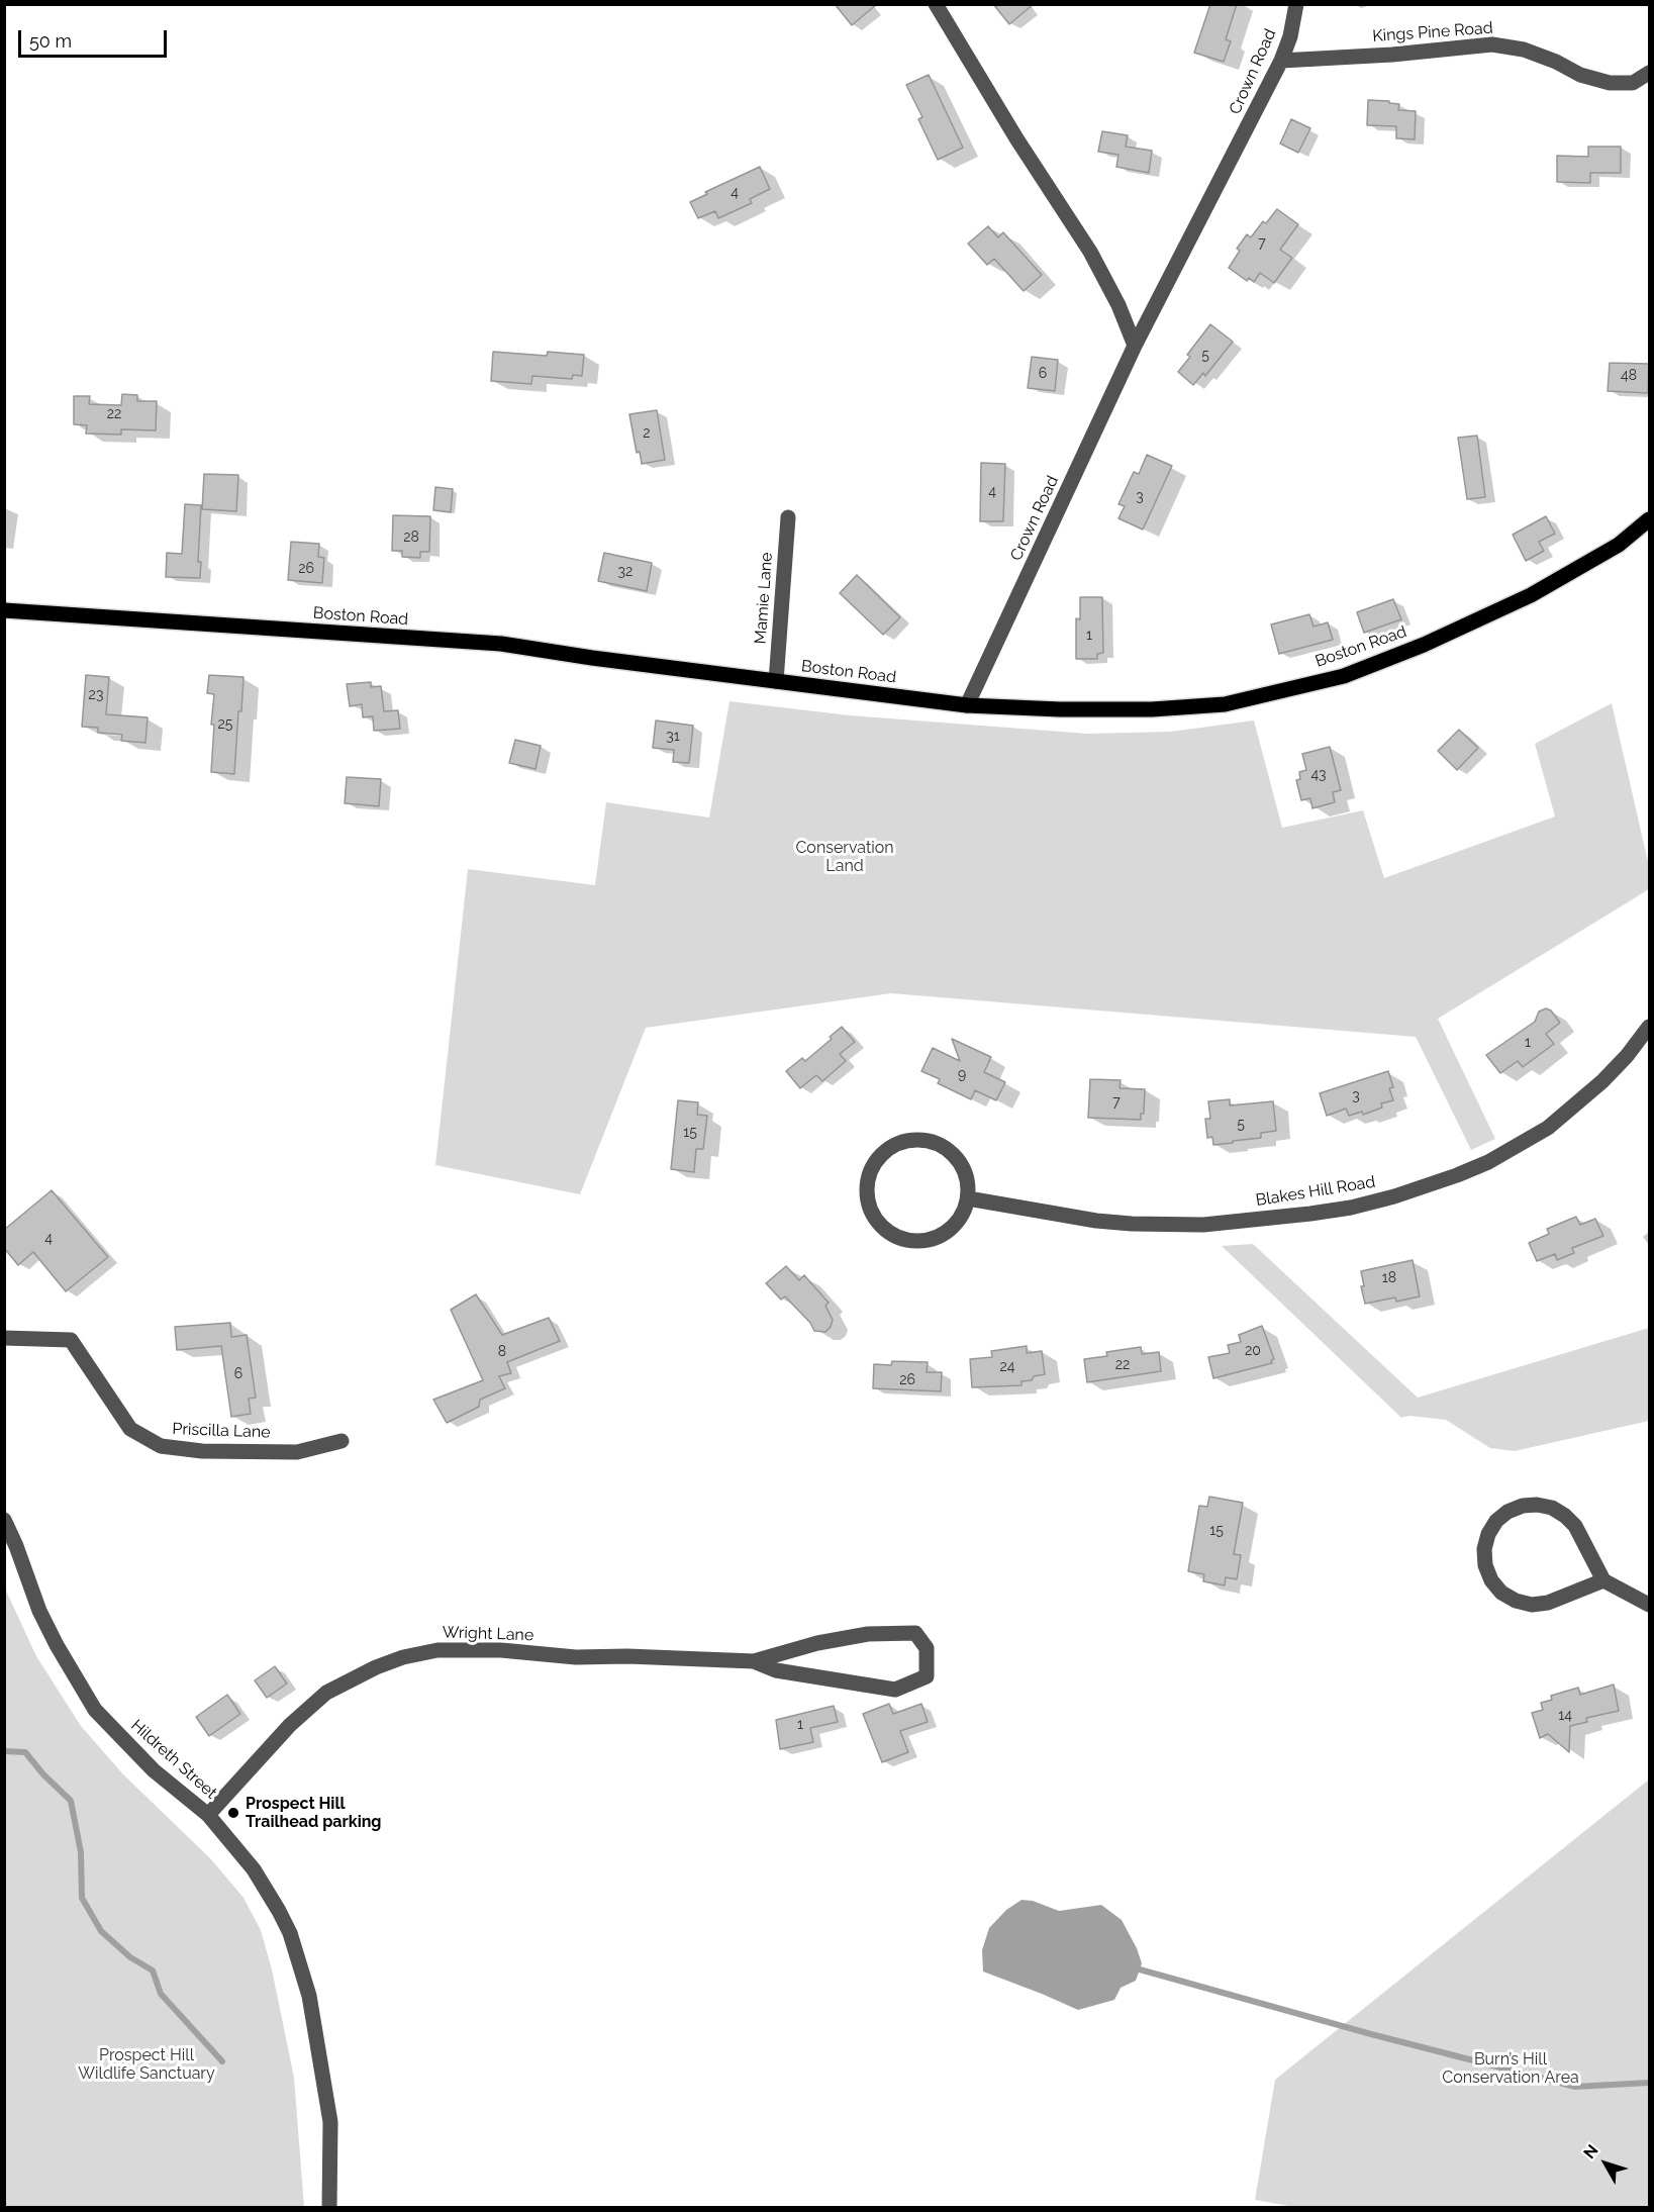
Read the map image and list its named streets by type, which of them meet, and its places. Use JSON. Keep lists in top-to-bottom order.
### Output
{
  "streets": {
    "main road": ["Boston Road"],
    "street": [
      "Kings Pine Road",
      "Crown Road",
      "Mamie Lane",
      "Blakes Hill Road",
      "Priscilla Lane",
      "Wright Lane",
      "Hildreth Street"
    ]
  },
  "crossings": [
    ["Kings Pine Road", "Crown Road"],
    ["Crown Road", "Boston Road"],
    ["Mamie Lane", "Boston Road"],
    ["Wright Lane", "Hildreth Street"]
  ],
  "parks": ["Conservation Land", "Prospect Hill Wildlife Sanctuary", "Burn’s Hill Conservation Area"],
  "places": ["Prospect Hill Trailhead parking"],
  "house_numbers": [
    "4",
    "7",
    "5",
    "6",
    "48",
    "22",
    "2",
    "4",
    "3",
    "28",
    "26",
    "32",
    "1",
    "23",
    "25",
    "31",
    "43",
    "1",
    "9",
    "3",
    "7",
    "5",
    "15",
    "4",
    "18",
    "20",
    "8",
    "22",
    "24",
    "6",
    "26",
    "15",
    "14",
    "1"
  ],
  "scale_bar": "50 m",
  "north": "top left"
}
